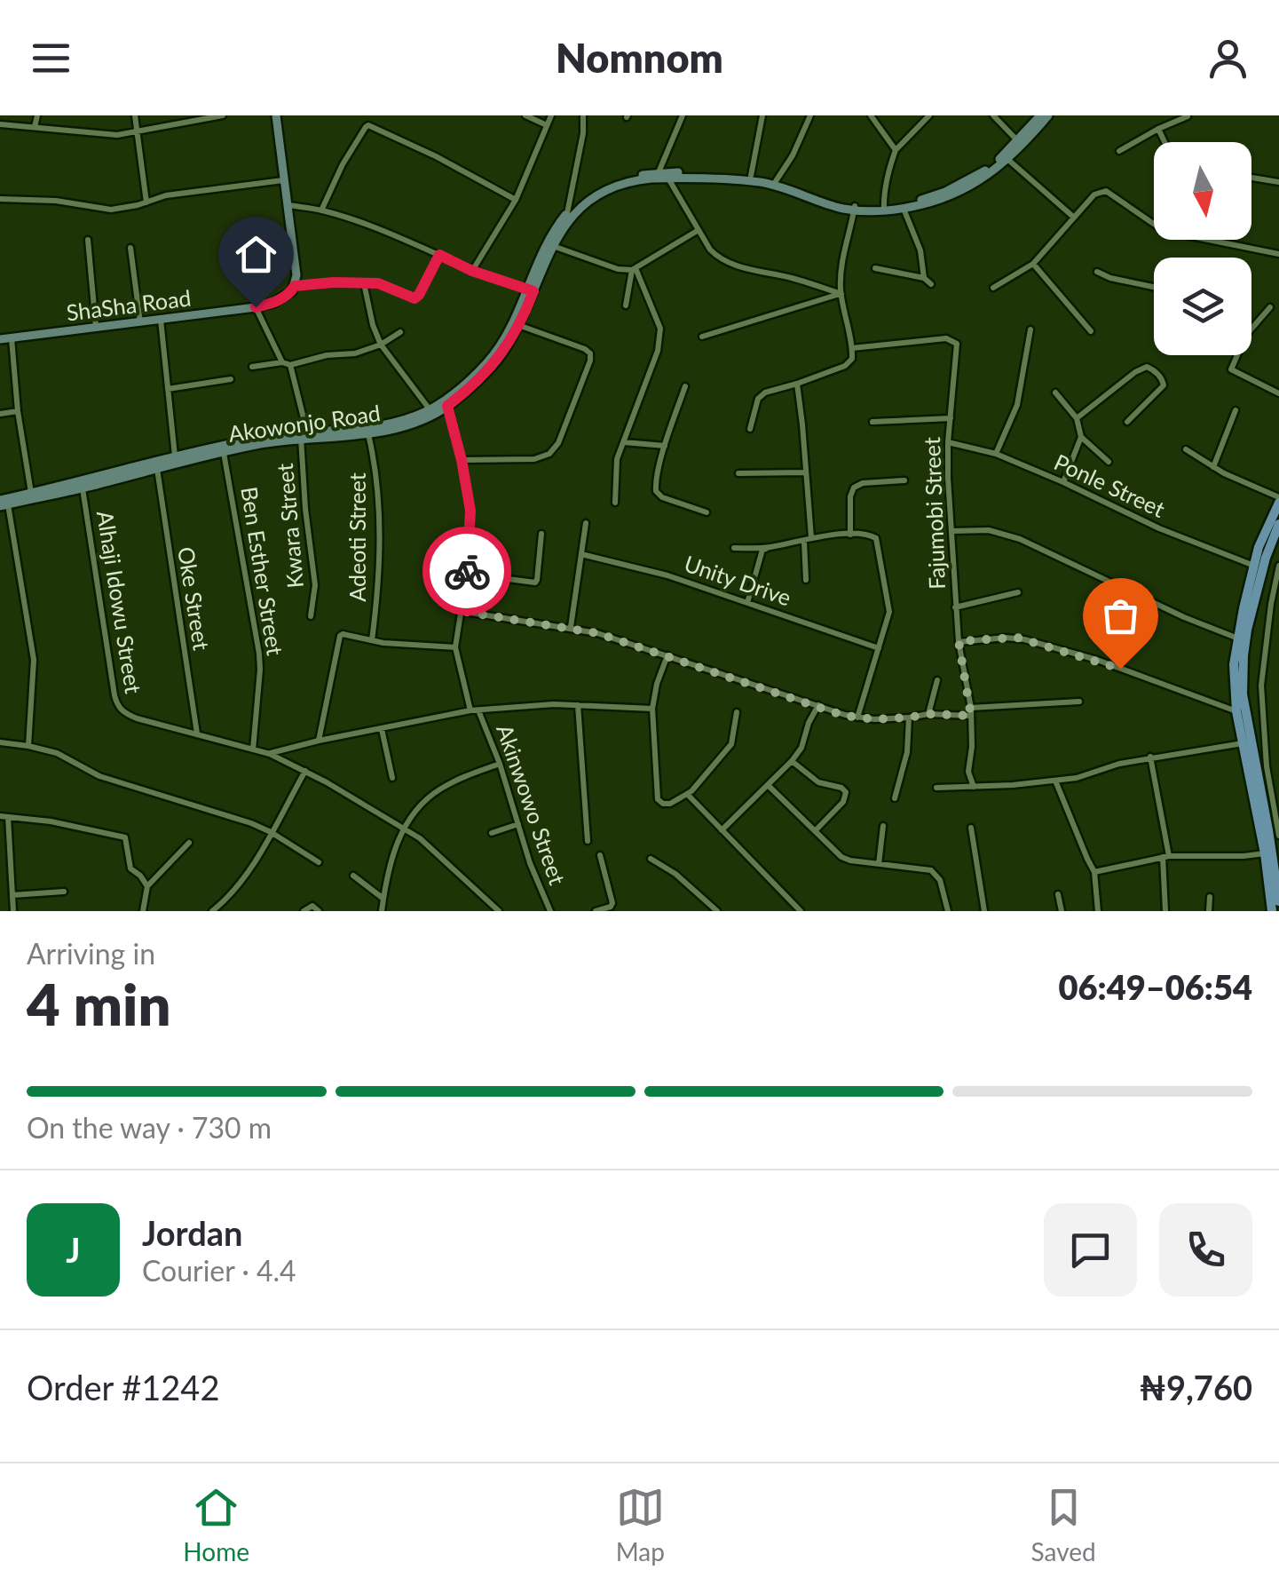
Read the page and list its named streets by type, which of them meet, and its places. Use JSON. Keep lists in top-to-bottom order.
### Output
{
  "streets": {
    "main road": ["ShaSha Road", "Akowonjo Road"],
    "street": [
      "Ponle Street",
      "Fajumobi Street",
      "Kwara Street",
      "Adeoti Street",
      "Ben Esther Street",
      "Unity Drive",
      "Oke Street",
      "Alhaji Idowu Street",
      "Akinwowo Street"
    ]
  },
  "crossings": [
    ["ShaSha Road", "Kwara Street"],
    ["Akowonjo Road", "Kwara Street"],
    ["Akowonjo Road", "Adeoti Street"],
    ["Akowonjo Road", "Ben Esther Street"],
    ["Akowonjo Road", "Oke Street"],
    ["Akowonjo Road", "Alhaji Idowu Street"],
    ["Akowonjo Road", "Akinwowo Street"],
    ["Ponle Street", "Fajumobi Street"],
    ["Ben Esther Street", "Alhaji Idowu Street"],
    ["Oke Street", "Alhaji Idowu Street"]
  ],
  "north": "bottom",
  "page": {
    "header": "Nomnom",
    "heading": ["4 min", "Arriving in", "06:49–06:54"],
    "panel": [
      "Jordan",
      "Courier · 4.4",
      "Order #1242",
      "₦9,760"
    ],
    "bar": "On the way · 730 m",
    "round": "J",
    "tabs": ["Home", "Map", "Saved"]
  }
}
